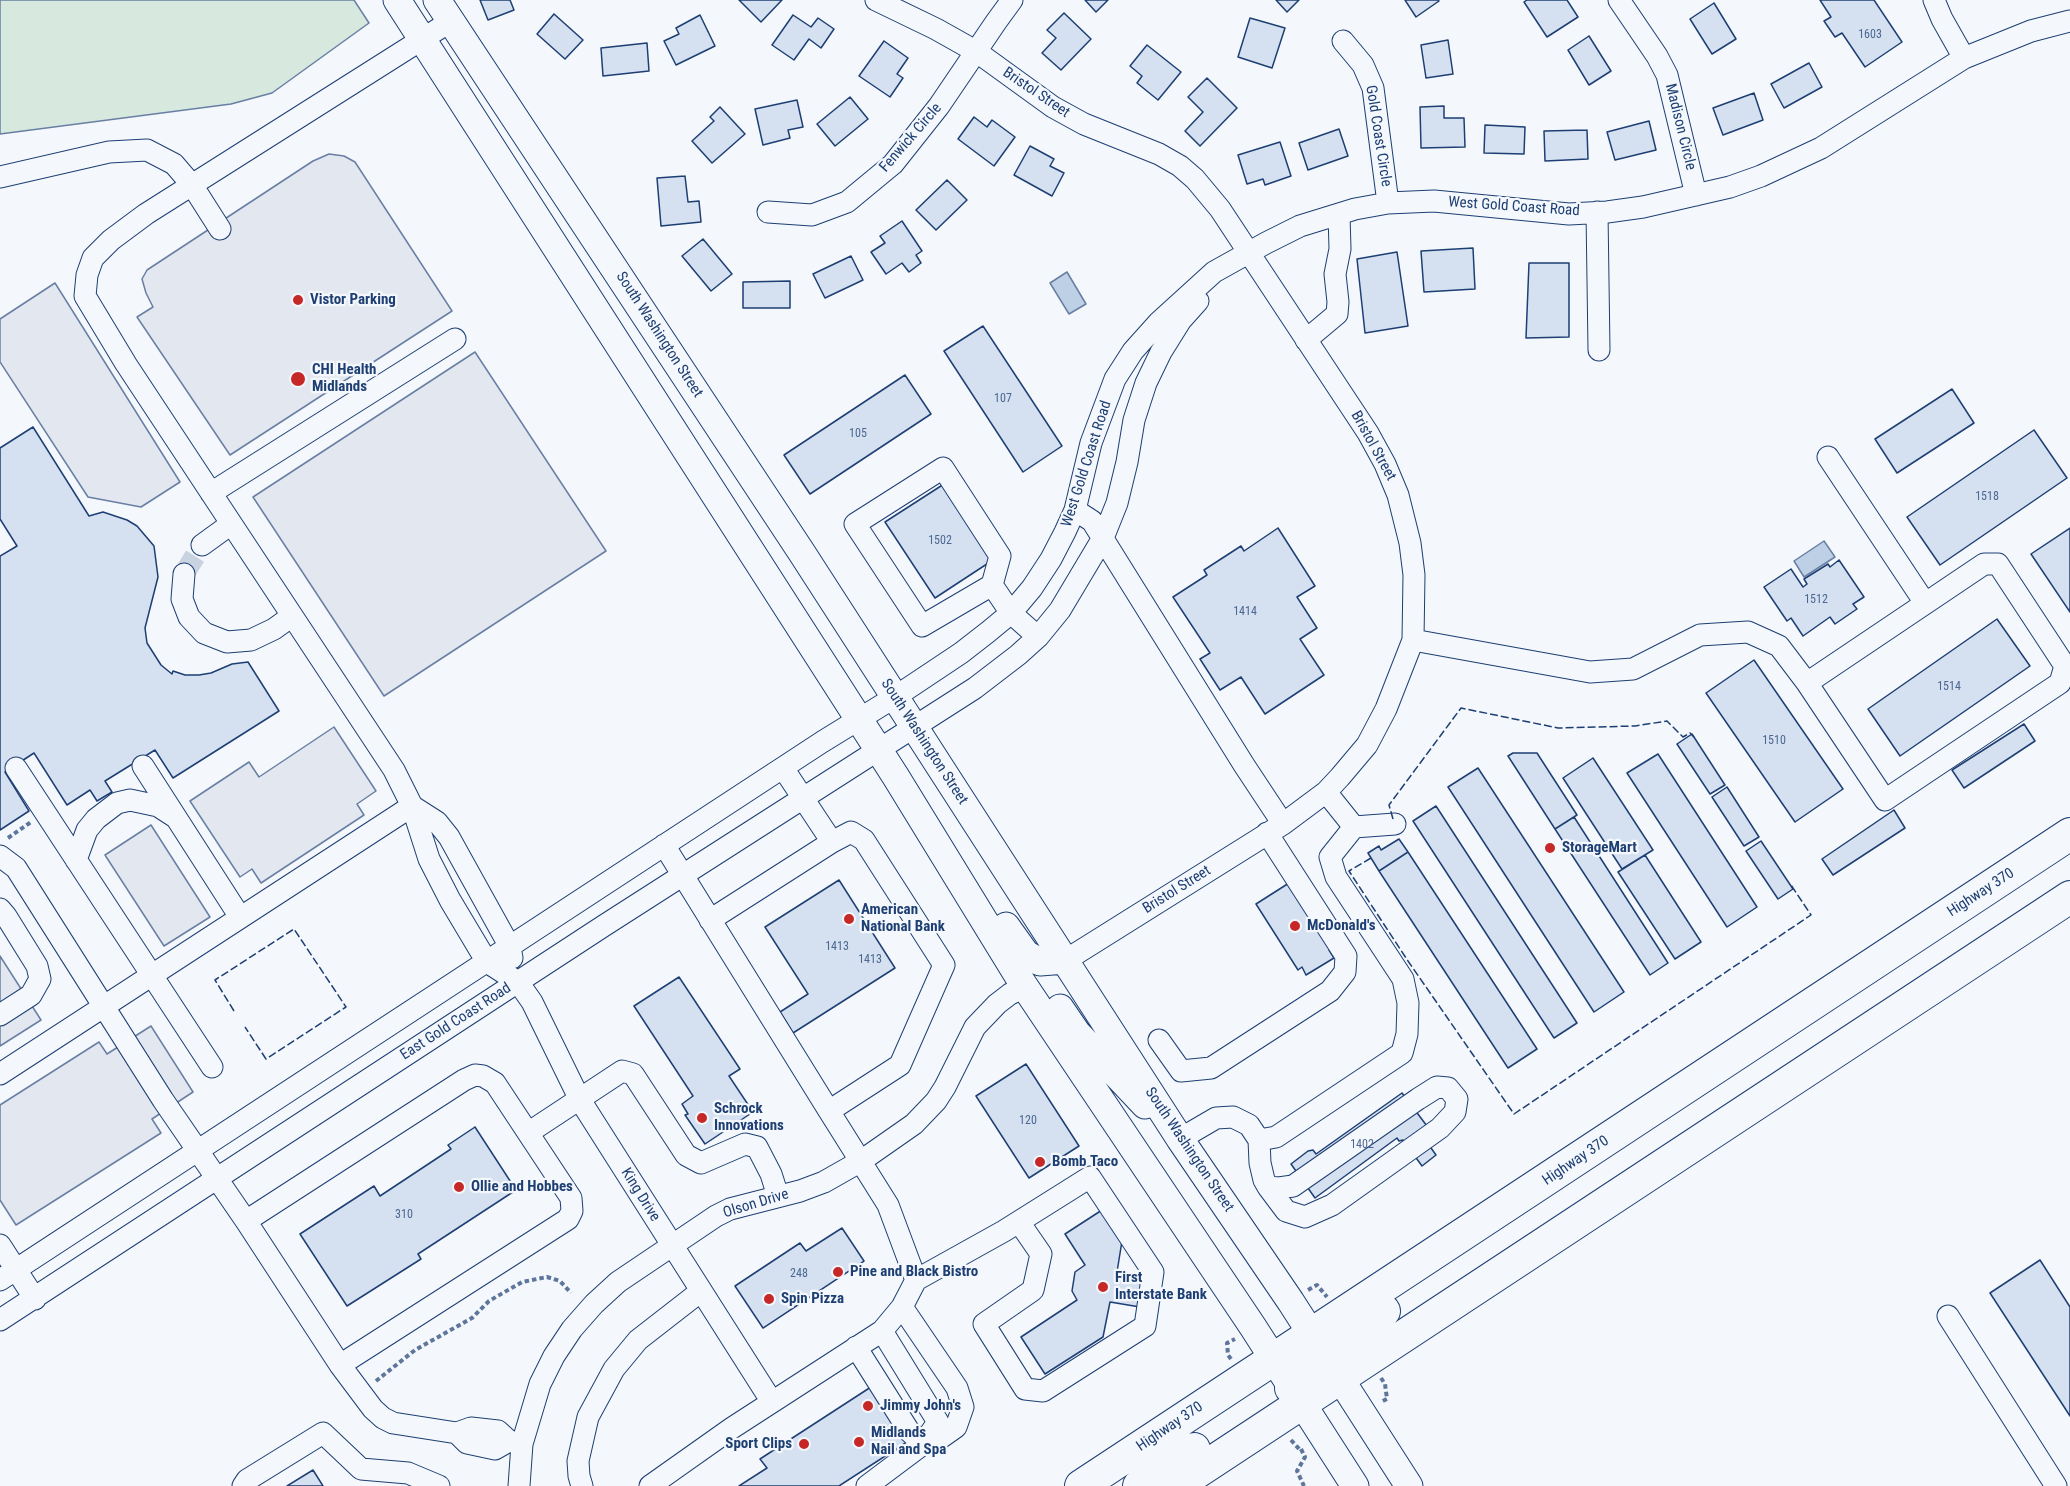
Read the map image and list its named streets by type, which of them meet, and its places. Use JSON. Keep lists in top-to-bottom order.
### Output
{
  "streets": {
    "highway": ["Highway 370"],
    "main road": ["South Washington Street"],
    "street": [
      "Bristol Street",
      "Madison Circle",
      "Gold Coast Circle",
      "Fenwick Circle",
      "West Gold Coast Road",
      "East Gold Coast Road",
      "King Drive",
      "Olson Drive"
    ]
  },
  "crossings": [
    ["Bristol Street", "Fenwick Circle"],
    ["Bristol Street", "West Gold Coast Road"],
    ["Bristol Street", "South Washington Street"],
    ["Madison Circle", "West Gold Coast Road"],
    ["Gold Coast Circle", "West Gold Coast Road"],
    ["West Gold Coast Road", "South Washington Street"],
    ["West Gold Coast Road", "East Gold Coast Road"],
    ["South Washington Street", "Highway 370"],
    ["South Washington Street", "East Gold Coast Road"],
    ["East Gold Coast Road", "King Drive"],
    ["King Drive", "Olson Drive"]
  ],
  "places": [
    "Vistor Parking",
    "CHI Health Midlands",
    "StorageMart",
    "American National Bank",
    "McDonald's",
    "Schrock Innovations",
    "Bomb Taco",
    "Ollie and Hobbes",
    "Pine and Black Bistro",
    "First Interstate Bank",
    "Spin Pizza",
    "Jimmy John's",
    "Midlands Nail and Spa",
    "Sport Clips"
  ],
  "house_numbers": [
    "1603",
    "107",
    "105",
    "1518",
    "1502",
    "1512",
    "1414",
    "1514",
    "1510",
    "1413",
    "1413",
    "120",
    "1402",
    "310",
    "248"
  ]
}
